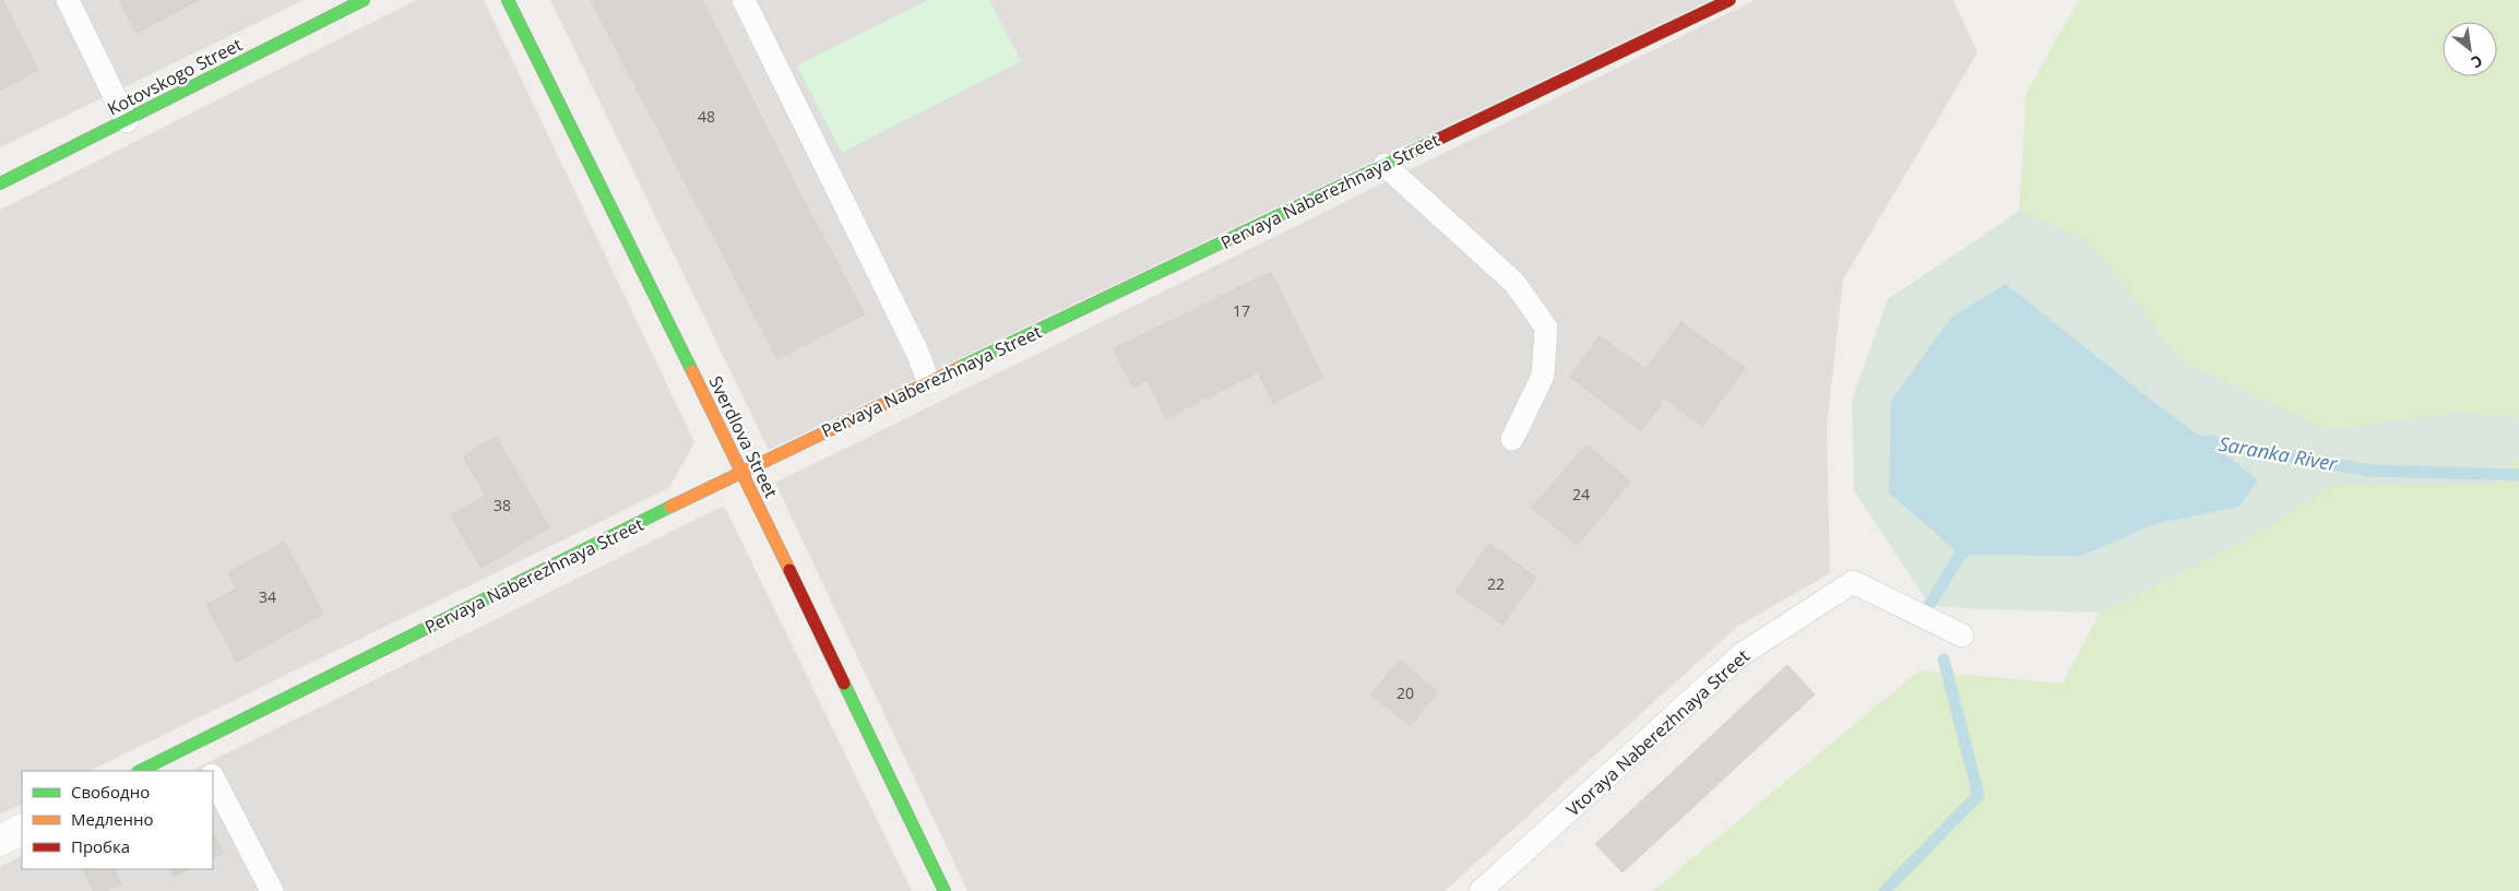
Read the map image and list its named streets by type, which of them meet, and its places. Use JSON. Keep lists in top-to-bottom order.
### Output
{
  "streets": {
    "street": ["Kotovskogo Street", "Pervaya Naberezhnaya Street", "Sverdlova Street"],
    "lane": ["Vtoraya Naberezhnaya Street"]
  },
  "crossings": [
    ["Pervaya Naberezhnaya Street", "Sverdlova Street"]
  ],
  "water": ["Saranka River"],
  "house_numbers": [
    "48",
    "17",
    "24",
    "38",
    "22",
    "34",
    "20"
  ],
  "legend": ["Свободно", "Медленно", "Пробка"],
  "north": "bottom right"
}
